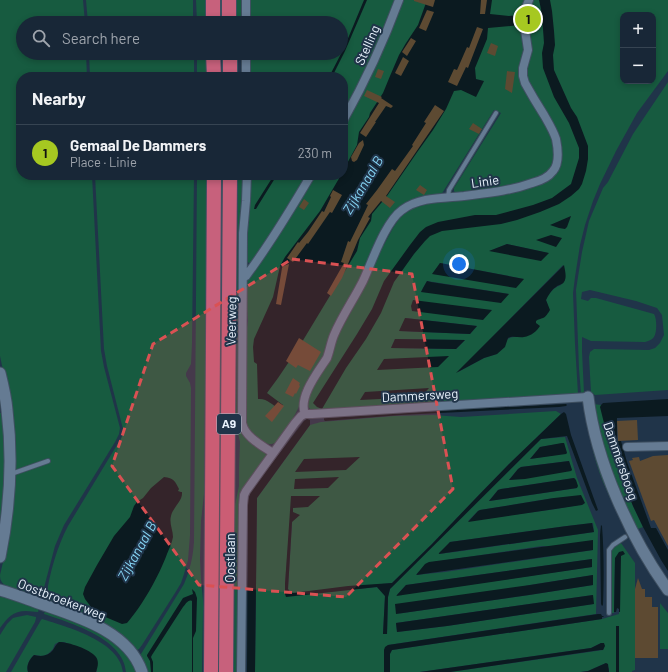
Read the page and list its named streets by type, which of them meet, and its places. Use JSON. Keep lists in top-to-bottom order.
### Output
{
  "streets": {
    "highway": ["A9"],
    "street": [
      "Stelling",
      "Linie",
      "Veerweg",
      "Dammersweg",
      "Dammersboog",
      "Oostlaan",
      "Oostbroekerweg"
    ]
  },
  "crossings": [
    ["Linie", "Dammersweg"],
    ["Veerweg", "Oostlaan"],
    ["Dammersweg", "Dammersboog"]
  ],
  "water": ["Zijkanaal B"],
  "page": {
    "pins": "1",
    "map_buttons": ["+", "−"],
    "search": "Search here",
    "heading": "Nearby",
    "list": [
      {
        "mark": "1",
        "name": "Gemaal De Dammers",
        "note": "Place · Linie",
        "value": "230 m"
      }
    ]
  }
}
